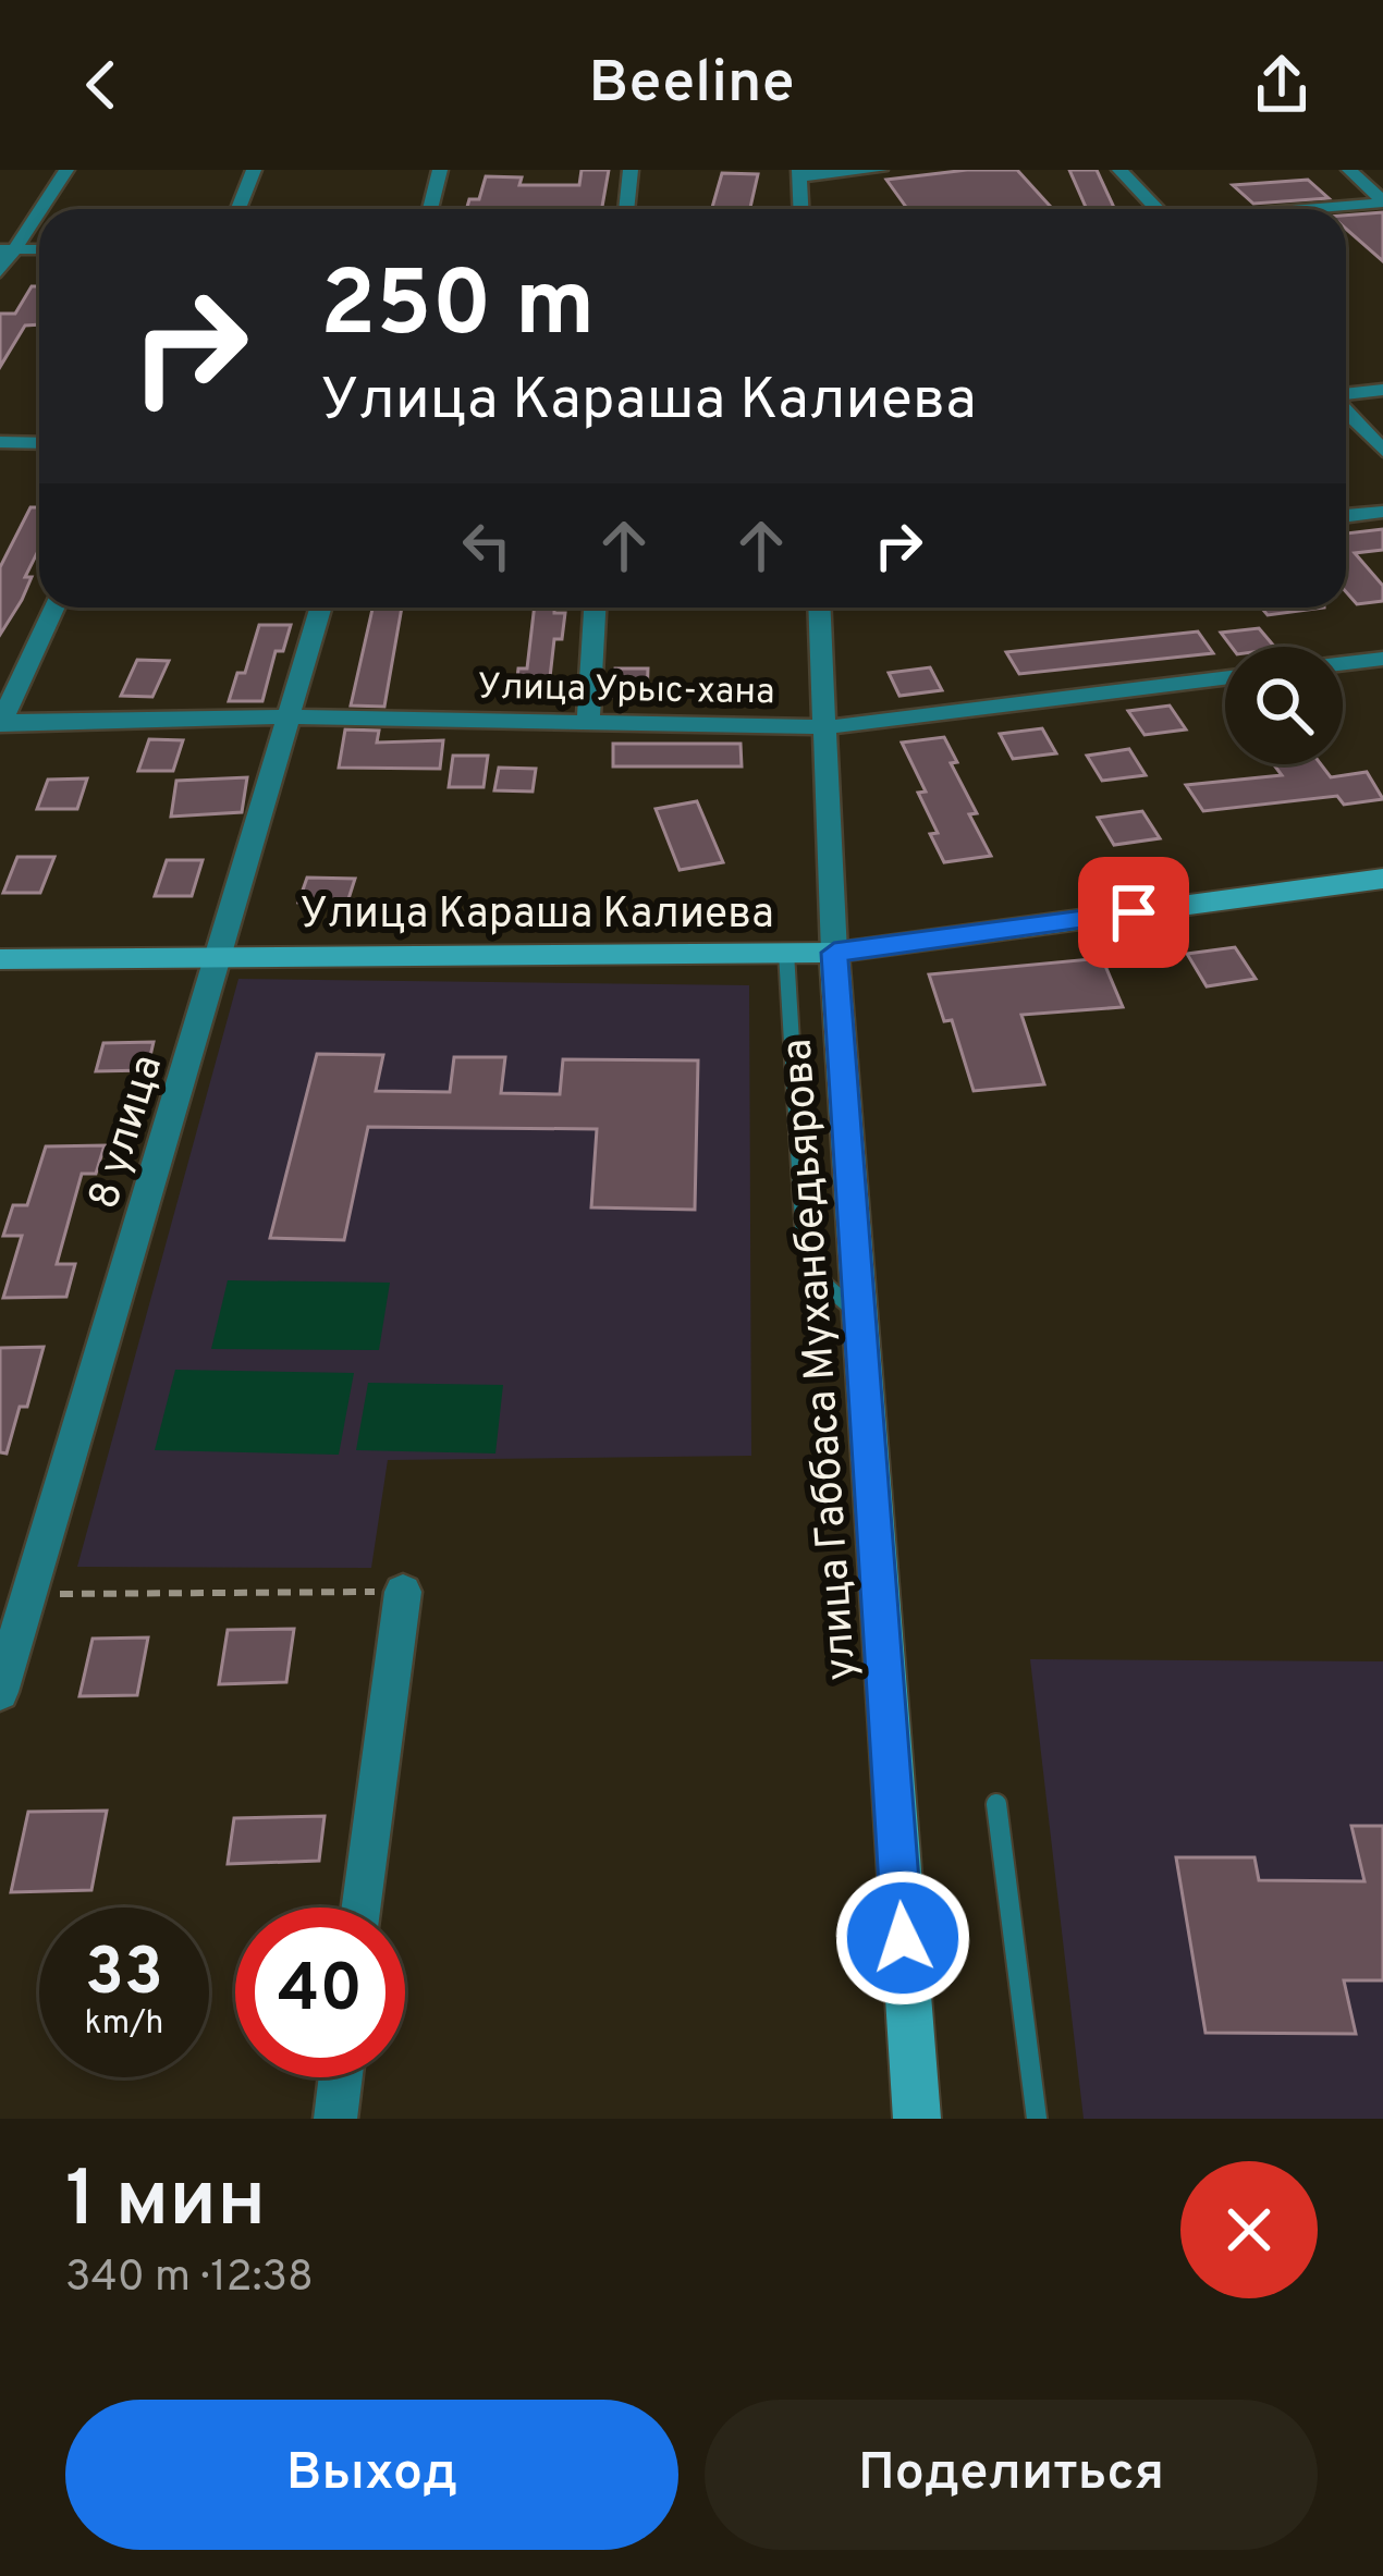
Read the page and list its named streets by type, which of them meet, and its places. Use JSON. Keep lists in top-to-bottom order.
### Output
{
  "streets": {
    "street": [
      "Улица Урыс-хана",
      "Улица Караша Калиева",
      "8 улица",
      "улица Габбаса Муханбедьярова"
    ]
  },
  "crossings": [
    ["Улица Урыс-хана", "8 улица"],
    ["Улица Урыс-хана", "улица Габбаса Муханбедьярова"],
    ["Улица Караша Калиева", "8 улица"],
    ["Улица Караша Калиева", "улица Габбаса Муханбедьярова"]
  ],
  "page": {
    "header": "Beeline",
    "turn": ["250 m", "Улица Караша Калиева"],
    "speed": "33 km/h",
    "limit": "40",
    "heading": ["1 мин", "340 m · 12:38"],
    "buttons": ["Выход", "Поделиться"]
  }
}
